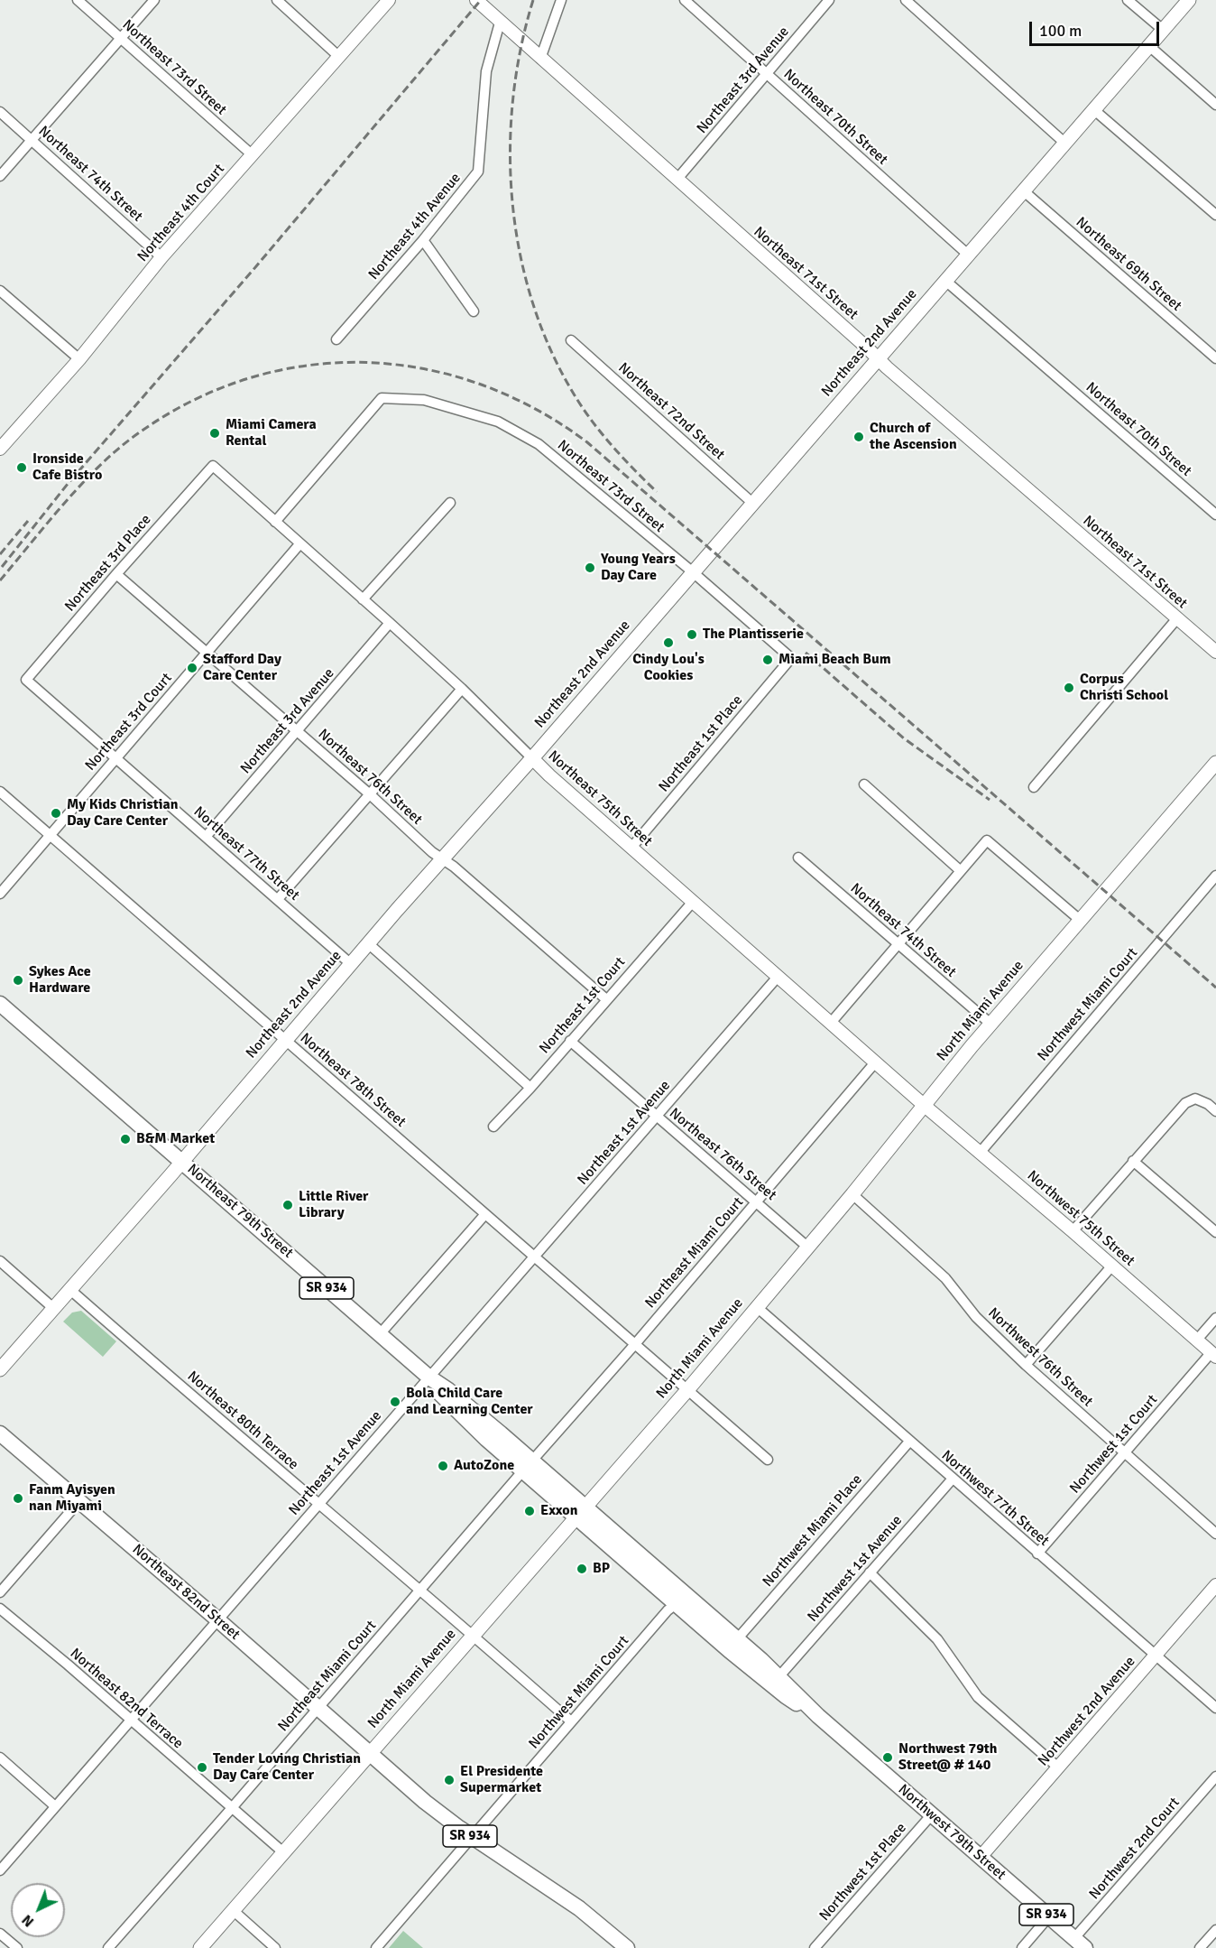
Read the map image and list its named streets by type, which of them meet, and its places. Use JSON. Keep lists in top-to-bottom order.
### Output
{
  "streets": {
    "main road": [
      "Northeast 2nd Avenue",
      "North Miami Avenue",
      "Northeast 79th Street",
      "SR 934",
      "Northeast 82nd Street",
      "Northwest 79th Street"
    ],
    "street": [
      "Northeast 73rd Street",
      "Northeast 3rd Avenue",
      "Northeast 70th Street",
      "Northeast 74th Street",
      "Northeast 4th Court",
      "Northeast 4th Avenue",
      "Northeast 69th Street",
      "Northeast 71st Street",
      "Northeast 72nd Street",
      "Northeast 3rd Place",
      "Northeast 3rd Court",
      "Northeast 1st Place",
      "Northeast 76th Street",
      "Northeast 75th Street",
      "Northeast 77th Street",
      "Northwest Miami Court",
      "Northeast 1st Court",
      "Northeast 78th Street",
      "Northeast 1st Avenue",
      "Northwest 75th Street",
      "Northeast Miami Court",
      "Northwest 76th Street",
      "Northeast 80th Terrace",
      "Northwest 1st Court",
      "Northwest 77th Street",
      "Northwest Miami Place",
      "Northwest 1st Avenue",
      "Northeast 82nd Terrace",
      "Northwest 2nd Avenue",
      "Northwest 2nd Court",
      "Northwest 1st Place"
    ]
  },
  "crossings": [
    ["Northeast 73rd Street", "Northeast 4th Court"],
    ["Northeast 73rd Street", "Northeast 2nd Avenue"],
    ["Northeast 73rd Street", "Northeast 1st Place"],
    ["Northeast 73rd Street", "Northeast 75th Street"],
    ["Northeast 3rd Avenue", "Northeast 70th Street"],
    ["Northeast 3rd Avenue", "Northeast 71st Street"],
    ["Northeast 3rd Avenue", "Northeast 76th Street"],
    ["Northeast 3rd Avenue", "Northeast 75th Street"],
    ["Northeast 3rd Avenue", "Northeast 77th Street"],
    ["Northeast 70th Street", "Northeast 2nd Avenue"],
    ["Northeast 74th Street", "Northeast 4th Court"],
    ["Northeast 74th Street", "North Miami Avenue"],
    ["Northeast 4th Avenue", "Northeast 71st Street"],
    ["Northeast 69th Street", "Northeast 2nd Avenue"],
    ["Northeast 71st Street", "Northeast 2nd Avenue"],
    ["Northeast 2nd Avenue", "Northeast 72nd Street"],
    ["Northeast 2nd Avenue", "Northeast 76th Street"],
    ["Northeast 2nd Avenue", "Northeast 75th Street"],
    ["Northeast 2nd Avenue", "Northeast 77th Street"],
    ["Northeast 2nd Avenue", "Northeast 78th Street"],
    ["Northeast 2nd Avenue", "Northeast 79th Street"],
    ["Northeast 2nd Avenue", "Northeast 80th Terrace"],
    ["Northeast 3rd Place", "Northeast 76th Street"],
    ["Northeast 3rd Place", "Northeast 75th Street"],
    ["Northeast 3rd Place", "Northeast 77th Street"],
    ["Northeast 3rd Court", "Northeast 76th Street"],
    ["Northeast 3rd Court", "Northeast 75th Street"],
    ["Northeast 3rd Court", "Northeast 77th Street"],
    ["Northeast 3rd Court", "Northeast 78th Street"],
    ["Northeast 1st Place", "Northeast 75th Street"],
    ["Northeast 76th Street", "Northeast 1st Court"],
    ["Northeast 76th Street", "North Miami Avenue"],
    ["Northeast 76th Street", "Northeast 1st Avenue"],
    ["Northeast 76th Street", "Northeast Miami Court"],
    ["Northeast 75th Street", "Northeast 1st Court"],
    ["Northeast 75th Street", "North Miami Avenue"],
    ["Northeast 75th Street", "Northeast 1st Avenue"],
    ["Northeast 75th Street", "Northwest 75th Street"],
    ["Northeast 75th Street", "Northeast Miami Court"],
    ["Northwest Miami Court", "Northwest 75th Street"],
    ["Northwest Miami Court", "SR 934"],
    ["Northwest Miami Court", "Northeast 80th Terrace"],
    ["Northwest Miami Court", "Northwest 79th Street"],
    ["North Miami Avenue", "Northeast 78th Street"],
    ["North Miami Avenue", "Northeast 79th Street"],
    ["North Miami Avenue", "Northwest 75th Street"],
    ["North Miami Avenue", "SR 934"],
    ["North Miami Avenue", "Northwest 76th Street"],
    ["North Miami Avenue", "Northeast 80th Terrace"],
    ["North Miami Avenue", "Northwest 77th Street"],
    ["North Miami Avenue", "Northeast 82nd Street"],
    ["North Miami Avenue", "Northeast 82nd Terrace"],
    ["North Miami Avenue", "Northwest 79th Street"],
    ["Northeast 78th Street", "Northeast 1st Avenue"],
    ["Northeast 78th Street", "Northeast Miami Court"],
    ["Northeast 1st Avenue", "Northeast 79th Street"],
    ["Northeast 1st Avenue", "Northeast 80th Terrace"],
    ["Northeast 1st Avenue", "Northeast 82nd Street"],
    ["Northeast 1st Avenue", "Northeast 82nd Terrace"],
    ["Northeast 79th Street", "Northeast Miami Court"],
    ["Northeast 79th Street", "Northwest 79th Street"],
    ["Northwest 75th Street", "Northwest 1st Court"],
    ["Northeast Miami Court", "Northeast 80th Terrace"],
    ["Northeast Miami Court", "Northeast 82nd Street"],
    ["Northeast Miami Court", "Northeast 82nd Terrace"],
    ["SR 934", "Northeast 82nd Street"],
    ["Northwest 76th Street", "Northwest 1st Court"],
    ["Northwest 1st Court", "Northwest 77th Street"],
    ["Northwest 77th Street", "Northwest Miami Place"],
    ["Northwest 77th Street", "Northwest 1st Avenue"],
    ["Northwest 77th Street", "Northwest 2nd Avenue"],
    ["Northwest Miami Place", "Northwest 79th Street"],
    ["Northwest 1st Avenue", "Northwest 79th Street"],
    ["Northwest 2nd Avenue", "Northwest 79th Street"],
    ["Northwest 79th Street", "Northwest 2nd Court"],
    ["Northwest 79th Street", "Northwest 1st Place"]
  ],
  "places": [
    "Miami Camera Rental",
    "Church of the Ascension",
    "Ironside Cafe Bistro",
    "Young Years Day Care",
    "The Plantisserie",
    "Cindy Lou's Cookies",
    "Miami Beach Bum",
    "Stafford Day Care Center",
    "Corpus Christi School",
    "My Kids Christian Day Care Center",
    "Sykes Ace Hardware",
    "B&M Market",
    "Little River Library",
    "Bola Child Care and Learning Center",
    "AutoZone",
    "Fanm Ayisyen nan Miyami",
    "Exxon",
    "BP",
    "Northwest 79th Street@ # 140",
    "Tender Loving Christian Day Care Center",
    "El Presidente Supermarket"
  ],
  "scale_bar": "100 m",
  "north": "bottom left"
}
